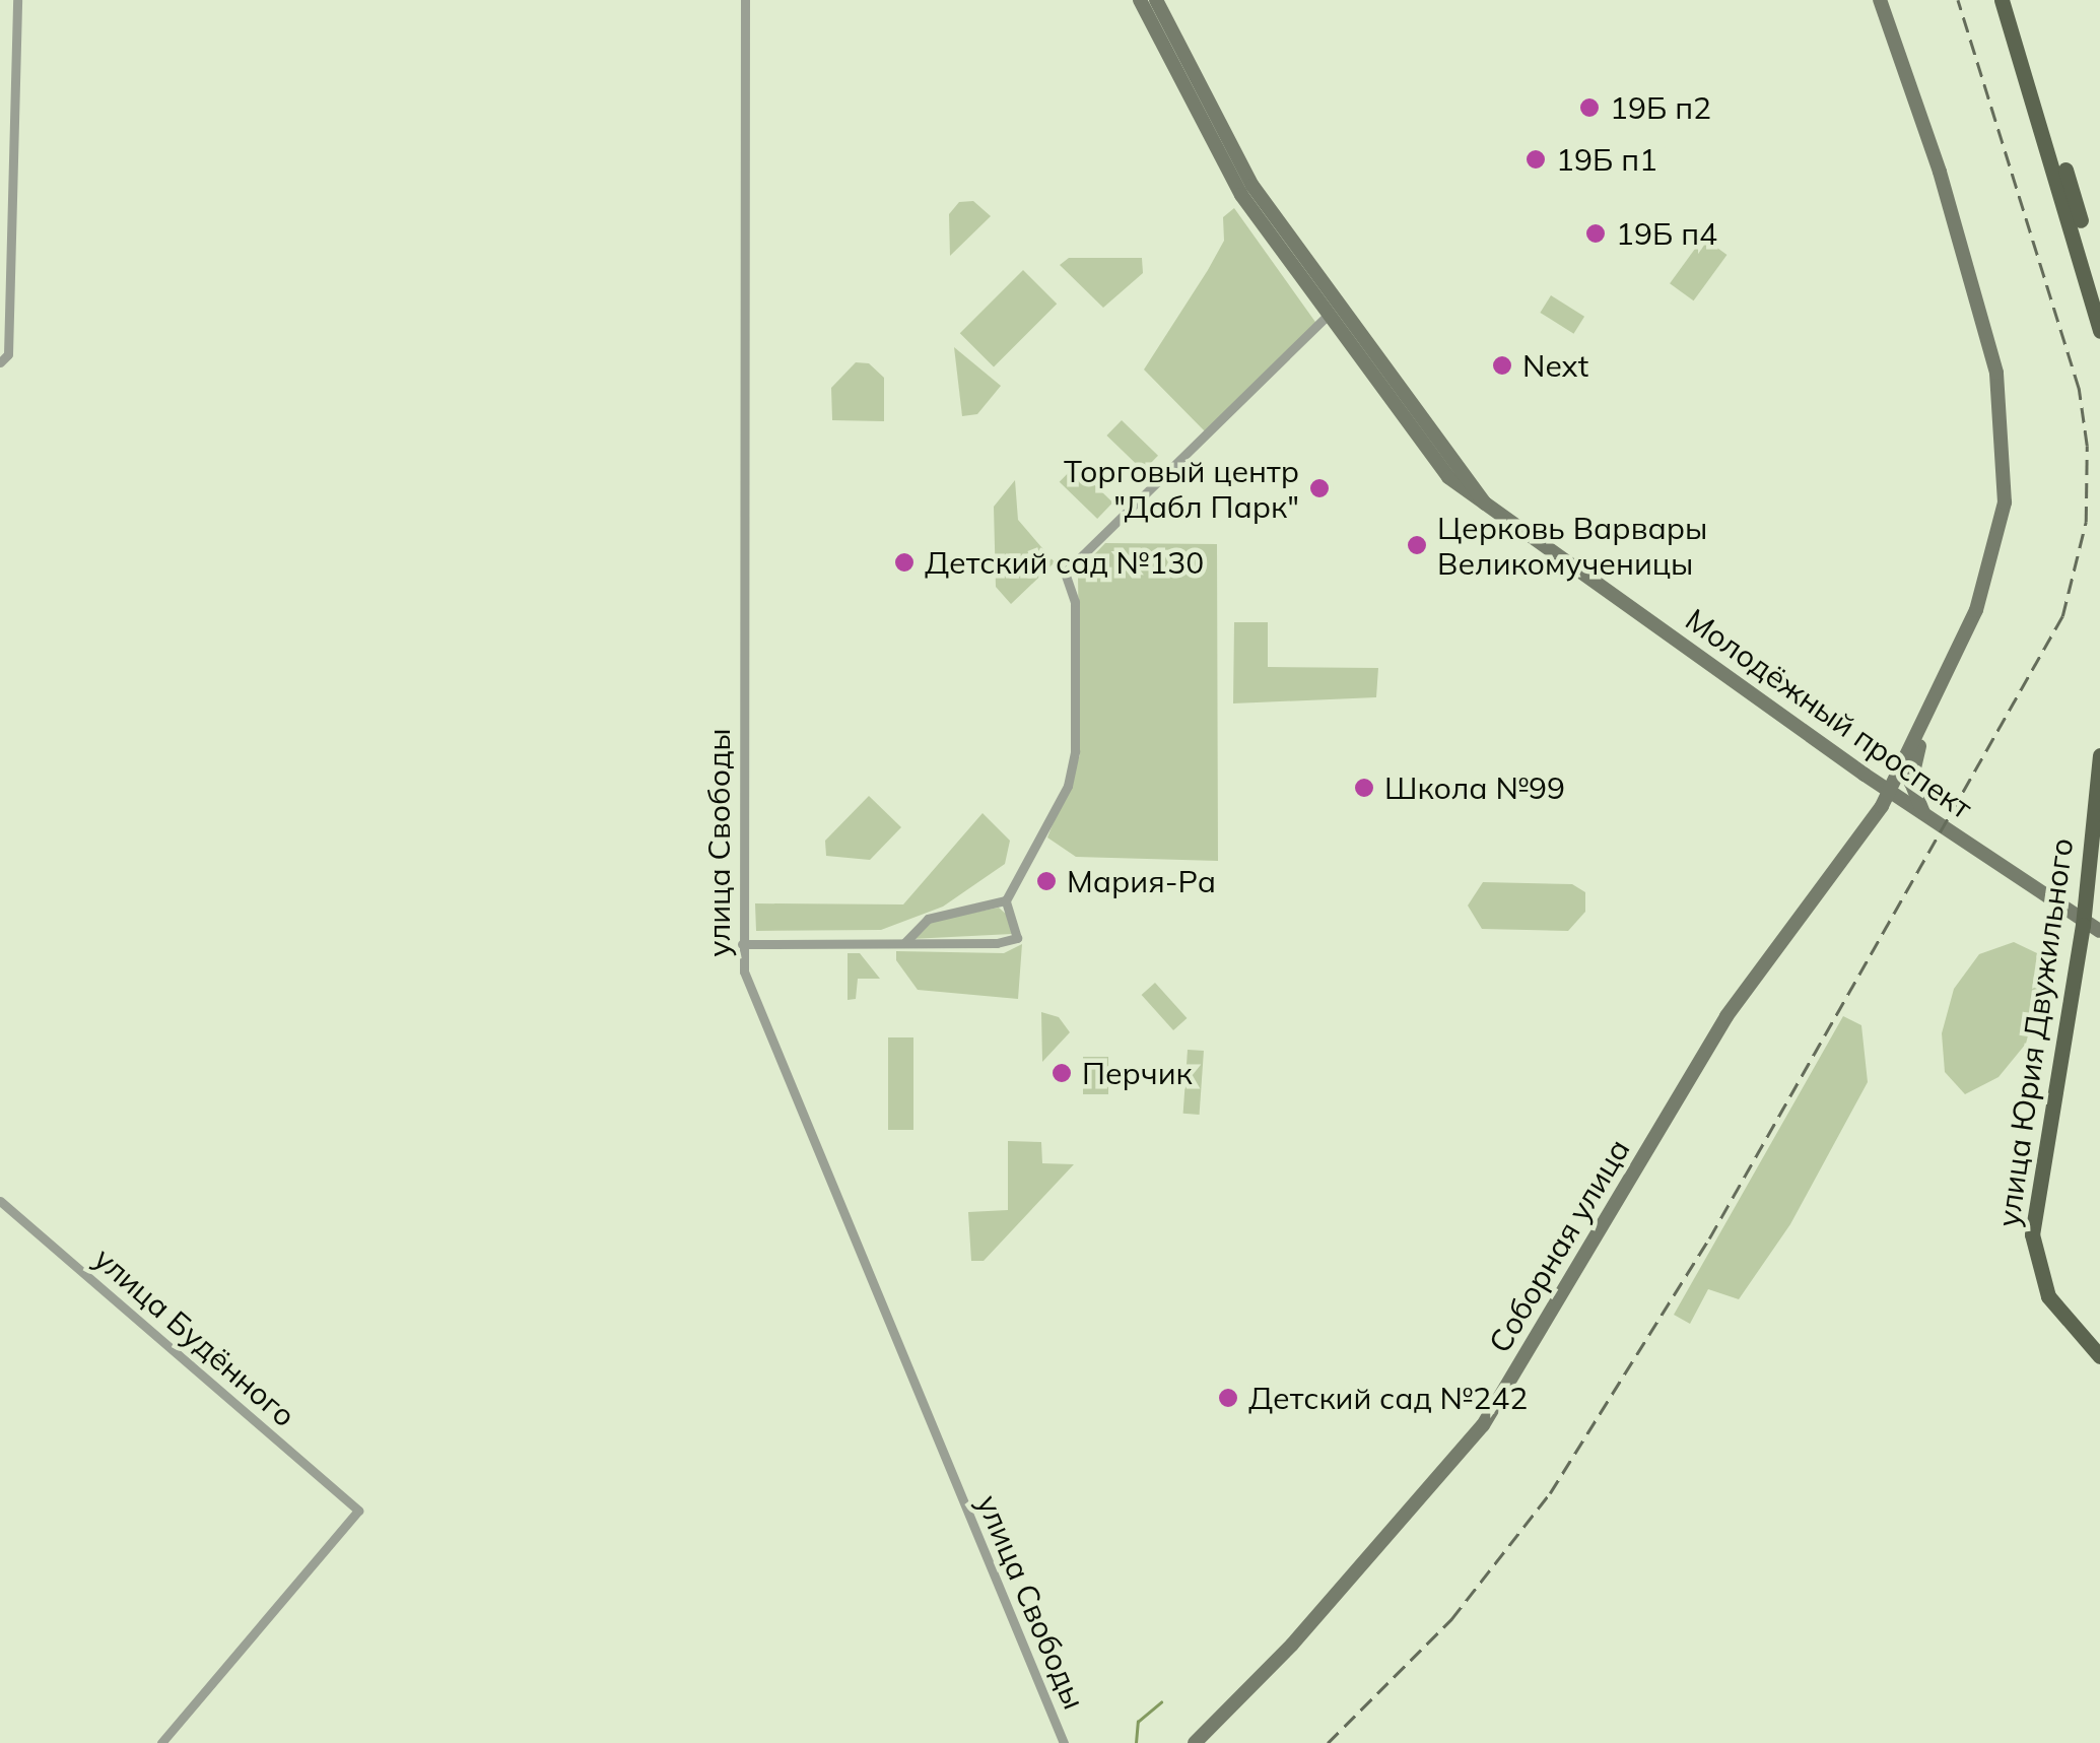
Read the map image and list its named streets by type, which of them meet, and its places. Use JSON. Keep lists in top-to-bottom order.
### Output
{
  "streets": {
    "main road": ["улица Юрия Двужильного"],
    "street": [
      "Молодёжный проспект",
      "улица Свободы",
      "Соборная улица",
      "улица Будённого"
    ]
  },
  "crossings": [
    ["Молодёжный проспект", "улица Юрия Двужильного"],
    ["Молодёжный проспект", "Соборная улица"]
  ],
  "places": [
    "19Б п2",
    "19Б п1",
    "19Б п4",
    "Next",
    "Торговый центр \"Дабл Парк\"",
    "Церковь Варвары Великомученицы",
    "Детский сад №130",
    "Школа №99",
    "Мария-Ра",
    "Перчик",
    "Детский сад №242"
  ]
}
